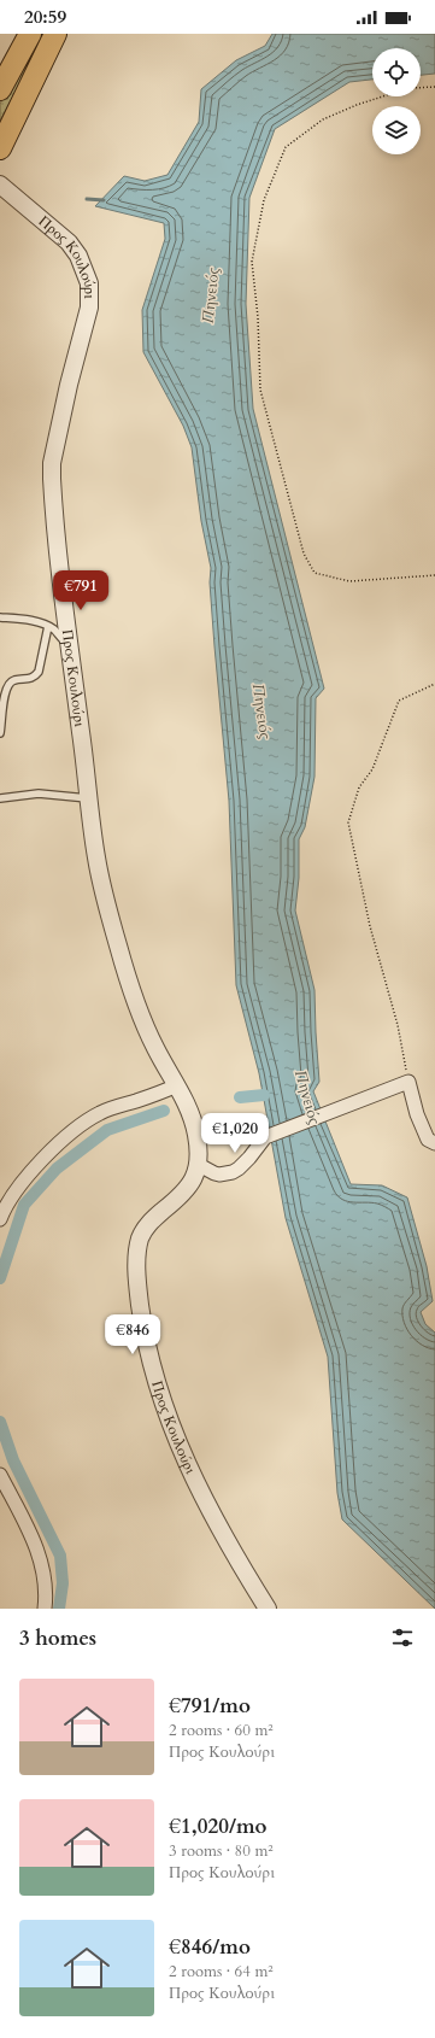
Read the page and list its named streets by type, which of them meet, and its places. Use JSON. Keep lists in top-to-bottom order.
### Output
{
  "streets": {
    "street": ["Προς Κουλούρι"]
  },
  "water": ["Πηνειός"],
  "page": {
    "status": "20:59",
    "price": ["€791", "€1,020", "€846"],
    "heading": "3 homes",
    "list": [
      {
        "name": "€791/mo",
        "note": "2 rooms · 60 m² · Προς Κουλούρι"
      },
      {
        "name": "€1,020/mo",
        "note": "3 rooms · 80 m² · Προς Κουλούρι"
      },
      {
        "name": "€846/mo",
        "note": "2 rooms · 64 m² · Προς Κουλούρι"
      }
    ]
  }
}
